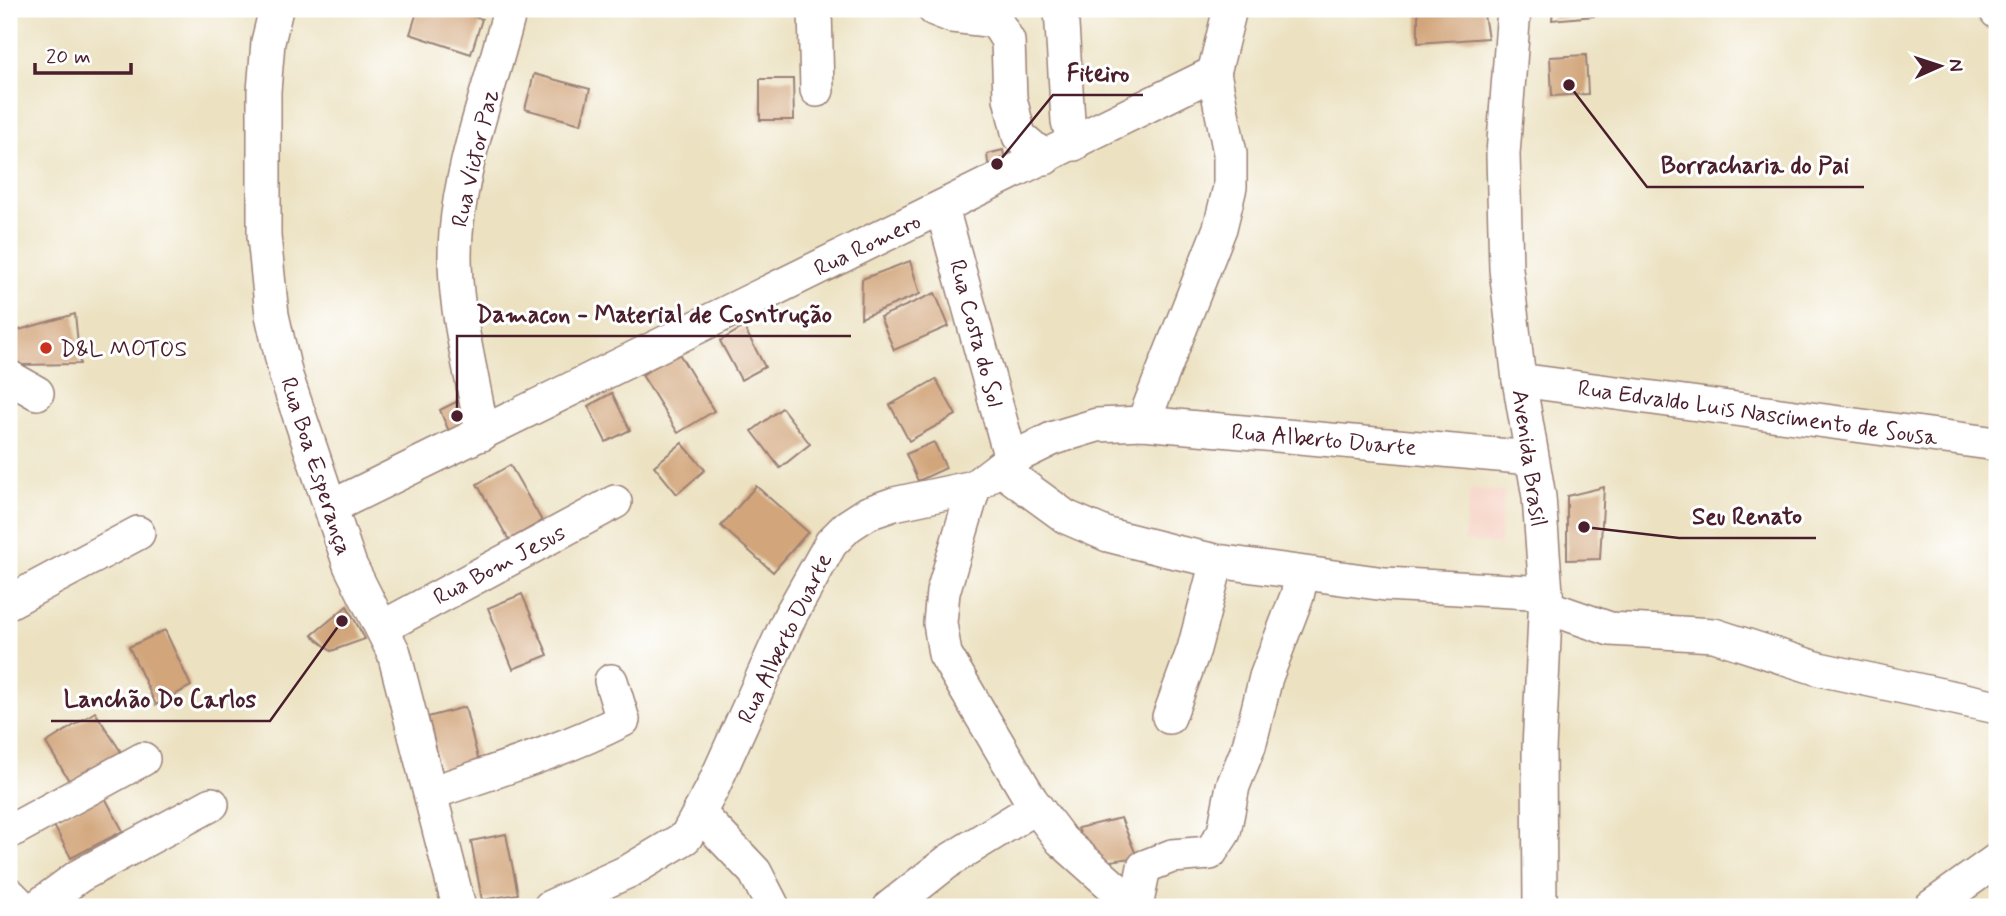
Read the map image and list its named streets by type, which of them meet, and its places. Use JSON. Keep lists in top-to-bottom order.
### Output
{
  "streets": {
    "street": [
      "Rua Victor Paz",
      "Rua Romero",
      "Rua Costa do Sol",
      "Rua Edvaldo Luis Nascimento de Sousa",
      "Rua Alberto Duarte",
      "Avenida Brasil",
      "Rua Boa Esperança",
      "Rua Bom Jesus"
    ]
  },
  "crossings": [
    ["Rua Victor Paz", "Rua Romero"],
    ["Rua Romero", "Rua Costa do Sol"],
    ["Rua Romero", "Rua Boa Esperança"],
    ["Rua Costa do Sol", "Rua Alberto Duarte"],
    ["Rua Edvaldo Luis Nascimento de Sousa", "Avenida Brasil"],
    ["Rua Alberto Duarte", "Avenida Brasil"],
    ["Rua Boa Esperança", "Rua Bom Jesus"]
  ],
  "places": [
    "Borracharia do Pai",
    "Fiteiro",
    "D&L MOTOS",
    "Damacon - Material de Cosntrução",
    "Seu Renato",
    "Lanchão Do Carlos"
  ],
  "scale_bar": "20 m",
  "north": "right"
}
